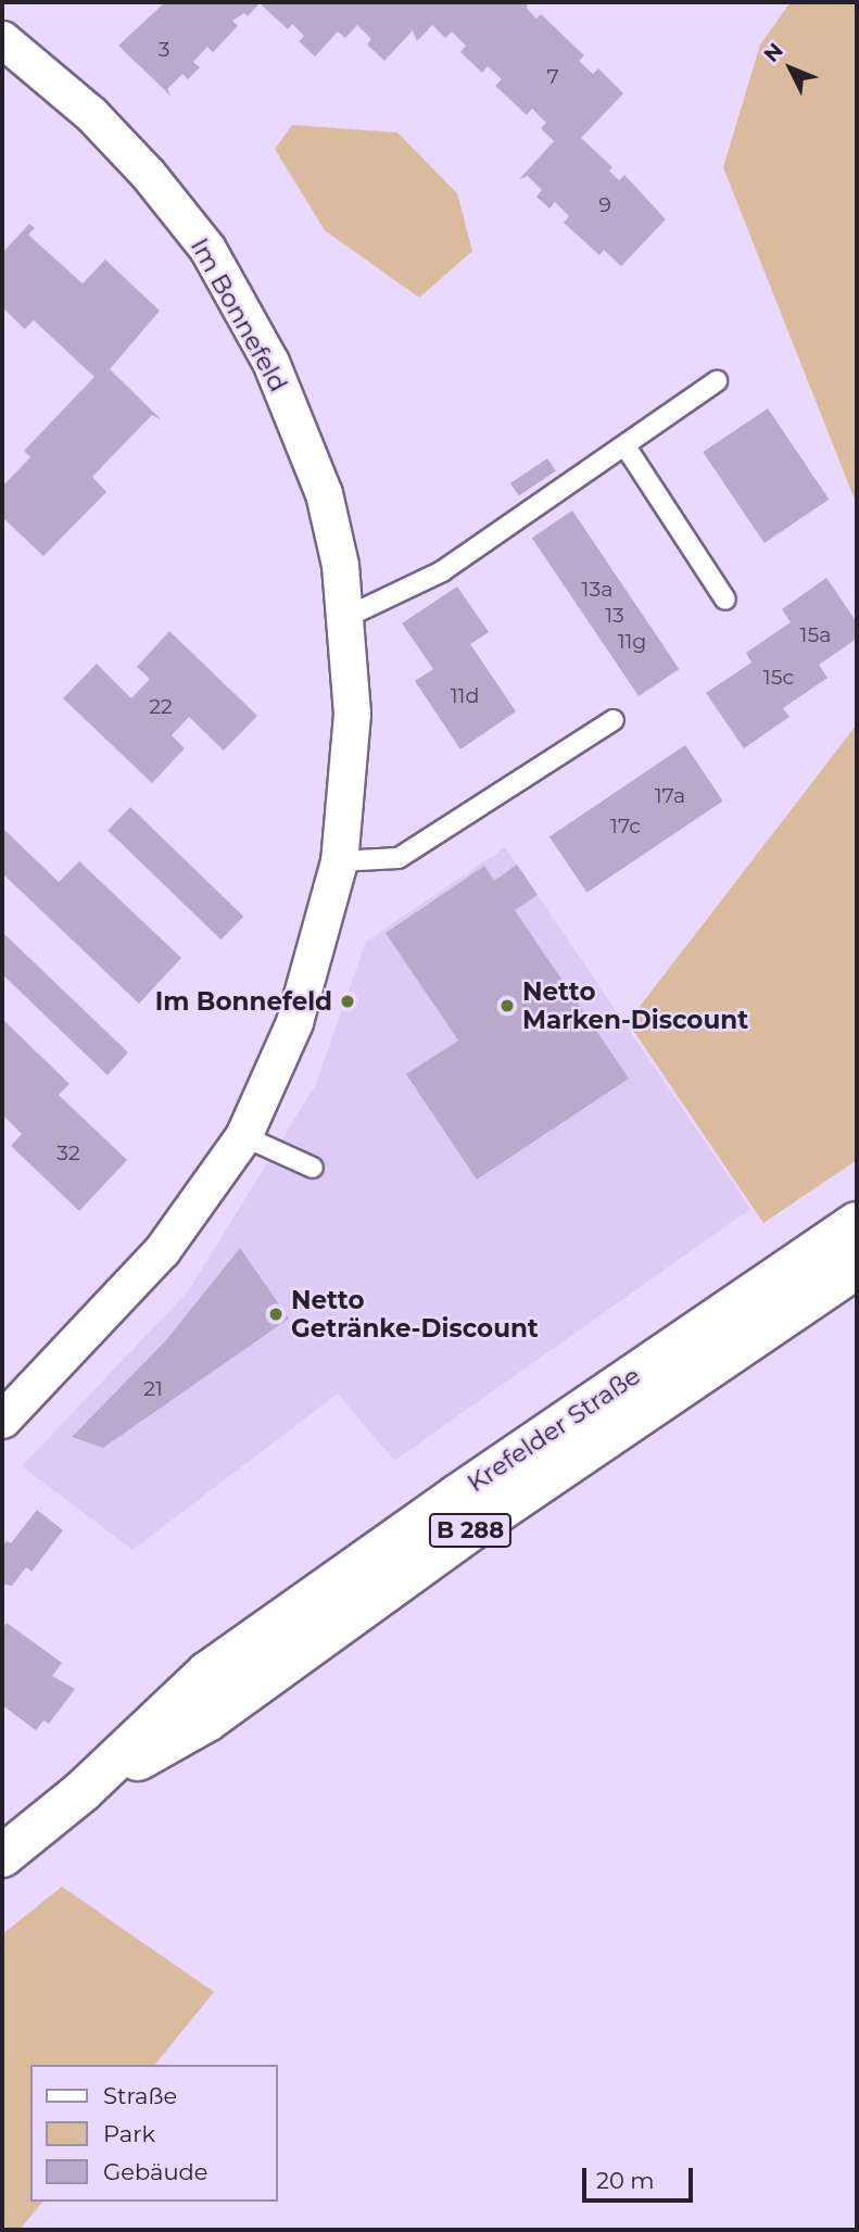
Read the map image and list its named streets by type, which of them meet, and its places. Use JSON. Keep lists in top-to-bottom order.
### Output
{
  "streets": {
    "main road": ["Krefelder Straße", "B 288"],
    "street": ["Im Bonnefeld"]
  },
  "places": ["Im Bonnefeld", "Netto Marken-Discount", "Netto Getränke-Discount"],
  "house_numbers": [
    "3",
    "7",
    "9",
    "13a",
    "13",
    "15a",
    "11g",
    "15c",
    "11d",
    "22",
    "17a",
    "17c",
    "32",
    "21"
  ],
  "legend": ["Straße", "Park", "Gebäude"],
  "scale_bar": "20 m",
  "north": "top left"
}
